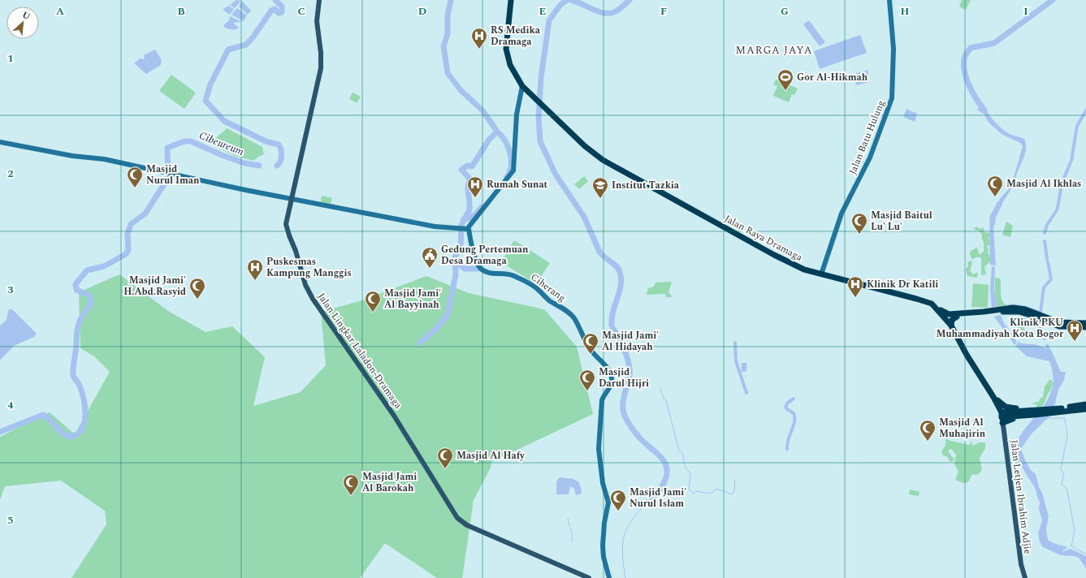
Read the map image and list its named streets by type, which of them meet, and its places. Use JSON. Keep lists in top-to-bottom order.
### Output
{
  "streets": {
    "highway": ["Jalan Raya Dramaga"],
    "main road": ["Jalan Lingkar Laladon-Dramaga", "Jalan Letjen Ibrahim Adjie"],
    "street": ["Jalan Batu Hulung", "Ciherang"]
  },
  "crossings": [
    ["Jalan Batu Hulung", "Jalan Raya Dramaga"]
  ],
  "districts": ["MARGA JAYA"],
  "water": ["Cibeureum"],
  "places": {
    "hospital": [
      "RS Medika Dramaga",
      "Rumah Sunat",
      "Puskesmas Kampung Manggis",
      "Klinik Dr Katili",
      "Klinik PKU Muhammadiyah Kota Bogor"
    ],
    "sports": ["Gor Al-Hikmah"],
    "mosque": [
      "Masjid Nurul Iman",
      "Masjid Al Ikhlas",
      "Masjid Baitul Lu' Lu'",
      "Masjid Jami' H.Abd.Rasyid",
      "Masjid Jami' Al Bayyinah",
      "Masjid Jami' Al Hidayah",
      "Masjid Darul Hijri",
      "Masjid Al Muhajirin",
      "Masjid Al Hafy",
      "Masjid Jami Al Barokah",
      "Masjid Jami' Nurul Islam"
    ],
    "school or university": ["Institut Tazkia"],
    "public building": ["Gedung Pertemuan Desa Dramaga"]
  },
  "north": "top right",
  "grid": {
    "columns": [
      "A",
      "B",
      "C",
      "D",
      "E",
      "F",
      "G",
      "H",
      "I"
    ],
    "rows": [
      "1",
      "2",
      "3",
      "4",
      "5"
    ]
  }
}
